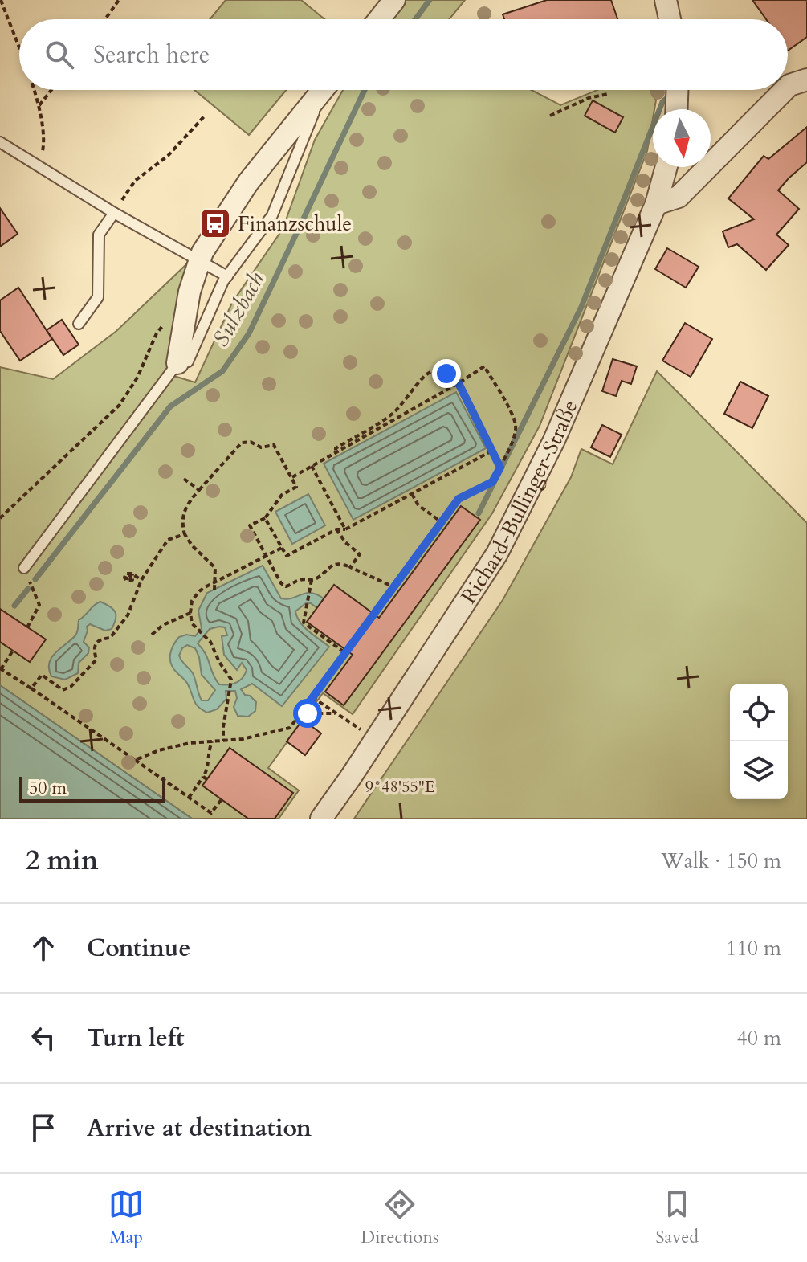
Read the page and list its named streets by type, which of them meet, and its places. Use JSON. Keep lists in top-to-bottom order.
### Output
{
  "streets": {
    "street": ["Richard-Bullinger-Straße"]
  },
  "water": ["Sulzbach"],
  "places": {
    "bus stop": ["Finanzschule"]
  },
  "scale_bar": "50 m",
  "north": "bottom",
  "page": {
    "search": "Search here",
    "scale": "50 m",
    "heading": ["2 min", "Walk · 150 m"],
    "list": [
      ["Continue", "110 m"],
      ["Turn left", "40 m"],
      "Arrive at destination"
    ],
    "nav": ["Map", "Directions", "Saved"]
  },
  "coordinates": ["9°48'55\"E"]
}
